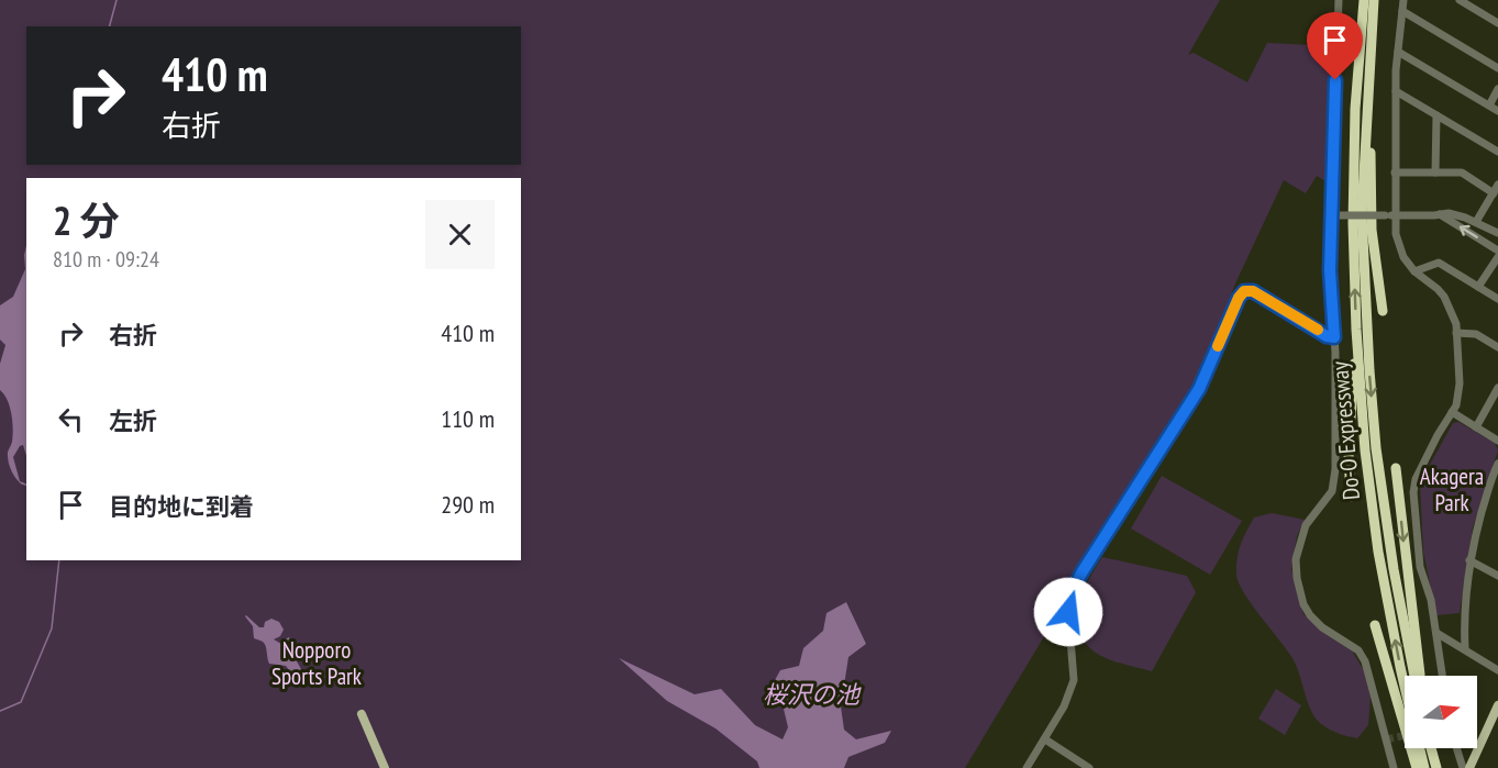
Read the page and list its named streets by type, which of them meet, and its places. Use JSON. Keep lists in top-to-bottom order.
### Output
{
  "streets": {
    "highway": ["Do-O Expressway"]
  },
  "water": ["桜沢の池"],
  "parks": ["Akagera Park", "Nopporo Sports Park"],
  "north": "right",
  "page": {
    "turn": ["410 m", "右折"],
    "heading": ["2 分", "810 m · 09:24"],
    "list": [
      {
        "name": "右折",
        "value": "410 m"
      },
      {
        "name": "左折",
        "value": "110 m"
      },
      {
        "name": "目的地に到着",
        "value": "290 m"
      }
    ]
  }
}
